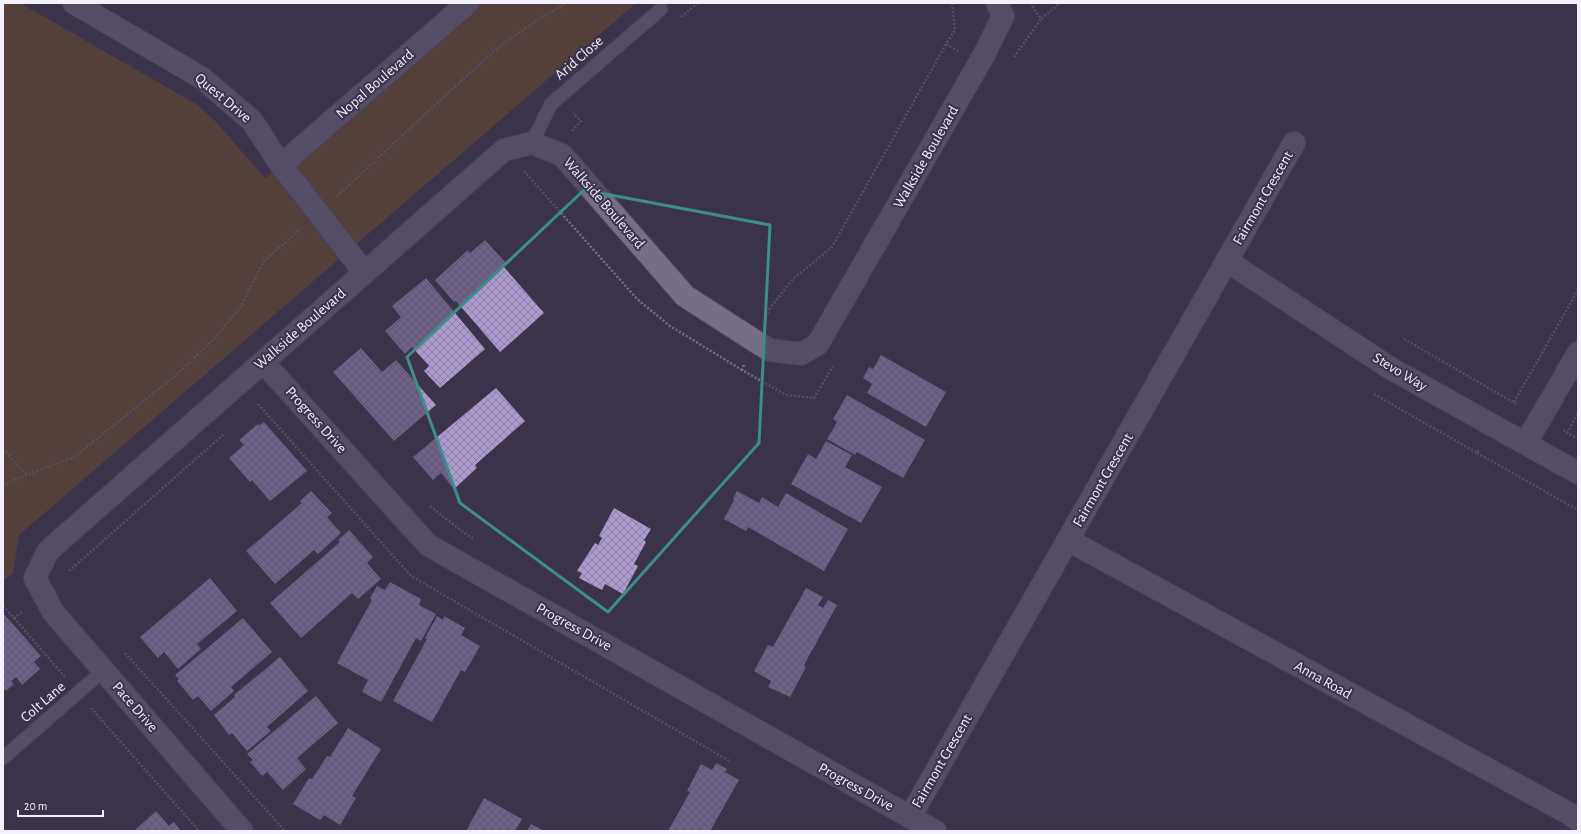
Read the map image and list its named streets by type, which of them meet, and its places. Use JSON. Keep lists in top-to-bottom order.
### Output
{
  "streets": {
    "street": [
      "Nopal Boulevard",
      "Quest Drive",
      "Walkside Boulevard",
      "Fairmont Crescent",
      "Stevo Way",
      "Progress Drive",
      "Anna Road",
      "Pace Drive"
    ],
    "lane": ["Arid Close", "Colt Lane"]
  },
  "crossings": [
    ["Arid Close", "Walkside Boulevard"],
    ["Nopal Boulevard", "Quest Drive"],
    ["Quest Drive", "Walkside Boulevard"],
    ["Walkside Boulevard", "Progress Drive"],
    ["Walkside Boulevard", "Pace Drive"],
    ["Fairmont Crescent", "Stevo Way"],
    ["Fairmont Crescent", "Progress Drive"],
    ["Fairmont Crescent", "Anna Road"],
    ["Colt Lane", "Pace Drive"]
  ],
  "scale_bar": "20 m"
}
